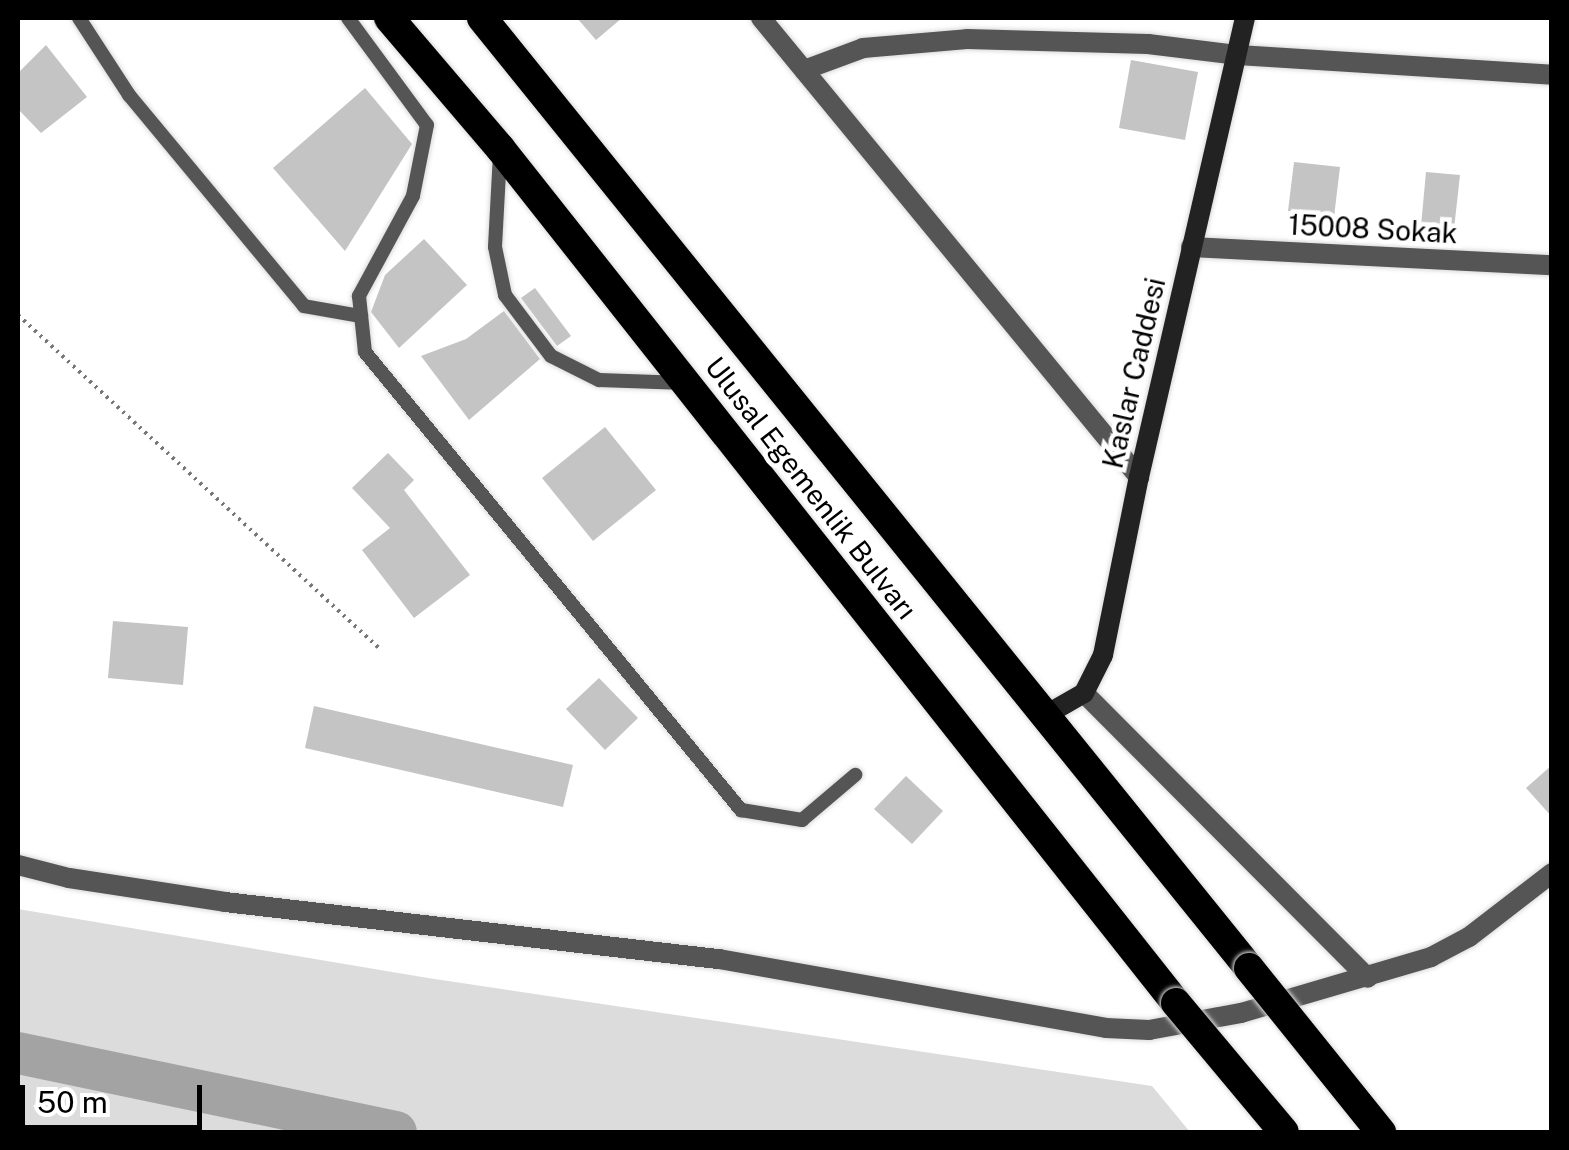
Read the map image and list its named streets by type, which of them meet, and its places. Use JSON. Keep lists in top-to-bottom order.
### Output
{
  "streets": {
    "highway": ["Ulusal Egemenlik Bulvarı"],
    "street": ["15008 Sokak", "Kaslar Caddesi"]
  },
  "crossings": [
    ["15008 Sokak", "Kaslar Caddesi"]
  ],
  "scale_bar": "50 m"
}
